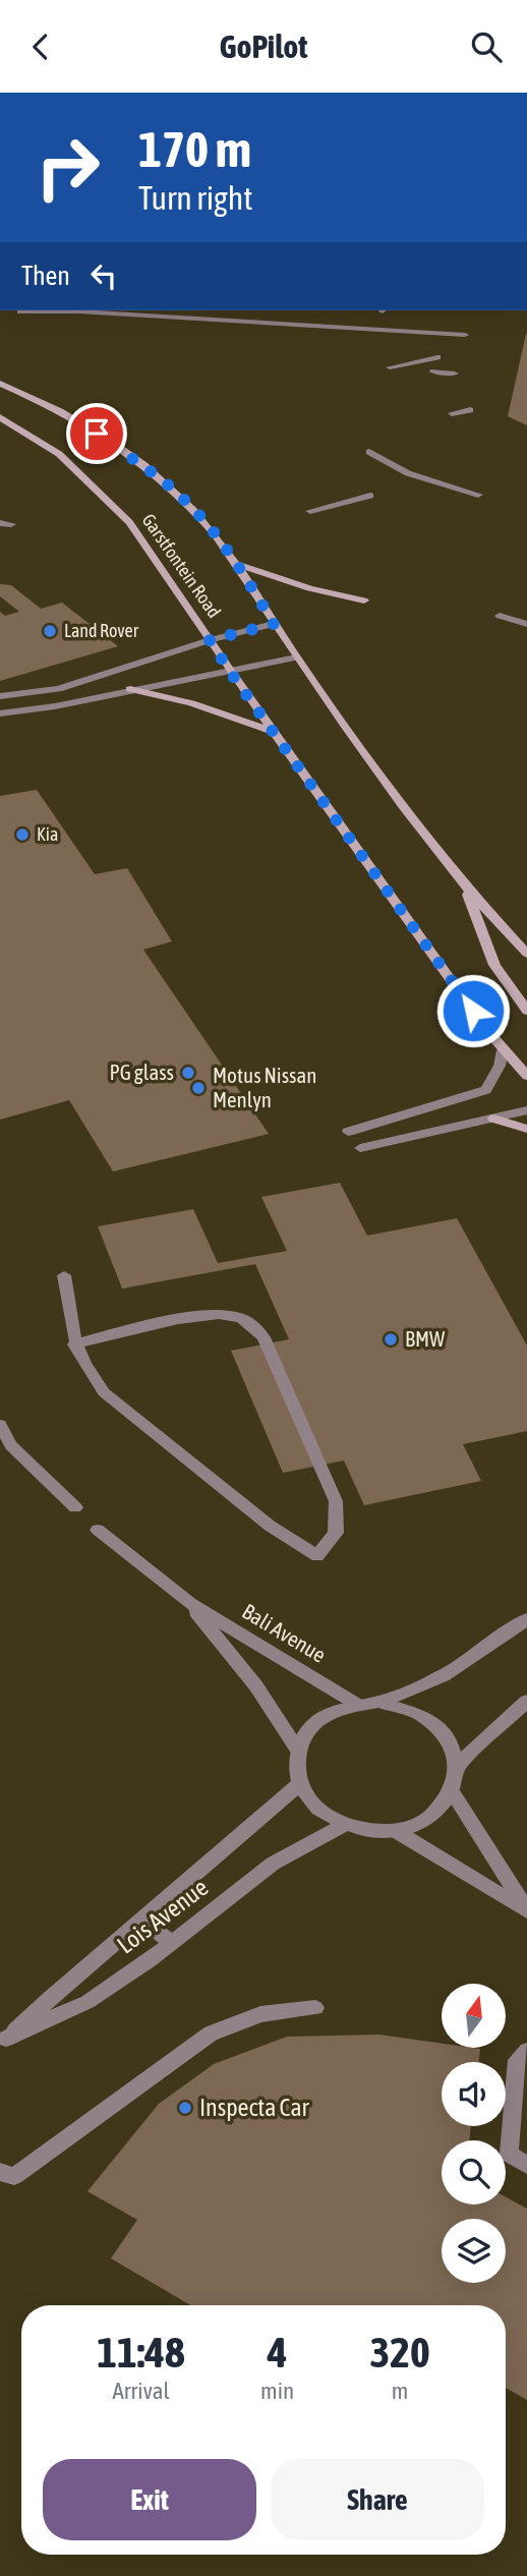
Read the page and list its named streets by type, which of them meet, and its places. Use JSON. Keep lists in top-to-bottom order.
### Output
{
  "streets": {
    "main road": ["Garstfontein Road"],
    "street": ["Bali Avenue", "Lois Avenue"]
  },
  "crossings": [
    ["Bali Avenue", "Lois Avenue"]
  ],
  "places": [
    "Land Rover",
    "Kia",
    "PG glass",
    "Motus Nissan Menlyn",
    "BMW",
    "Inspecta Car"
  ],
  "north": "top",
  "page": {
    "header": "GoPilot",
    "turn": ["170 m", "Turn right"],
    "then": "Then",
    "eta": [
      "11:48",
      "Arrival",
      "4",
      "min",
      "320",
      "m"
    ],
    "buttons": ["Exit", "Share"]
  }
}
